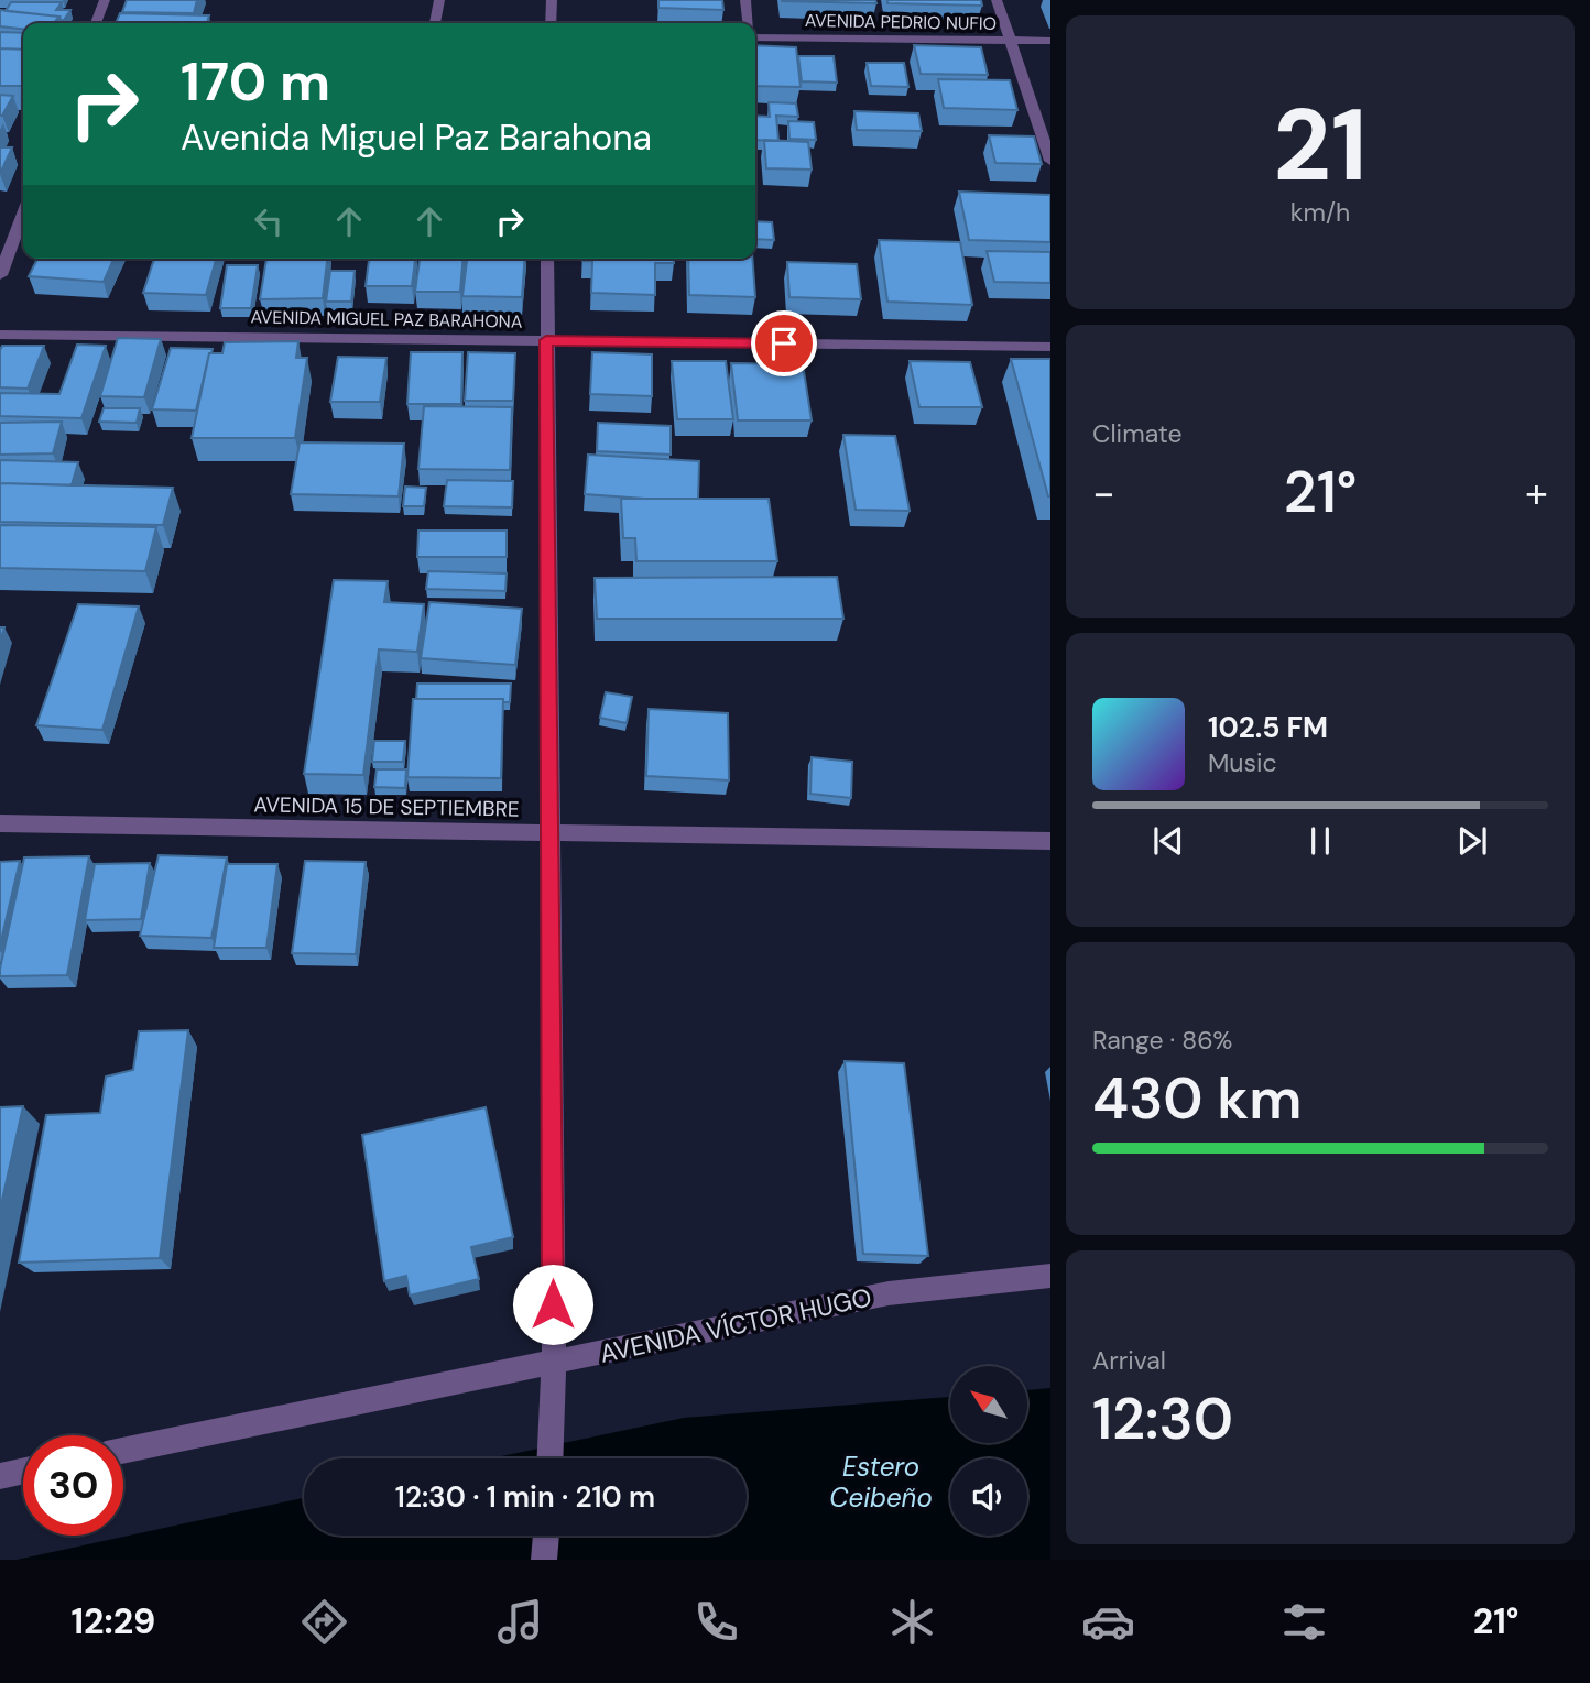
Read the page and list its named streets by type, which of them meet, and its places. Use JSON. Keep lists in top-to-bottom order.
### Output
{
  "streets": {
    "street": [
      "AVENIDA PEDRIO NUFIO",
      "AVENIDA MIGUEL PAZ BARAHONA",
      "AVENIDA 15 DE SEPTIEMBRE",
      "AVENIDA VÍCTOR HUGO"
    ]
  },
  "water": ["Estero Ceibeño"],
  "north": "top left",
  "page": {
    "tile": [
      ["21", "km/h"],
      "Climate",
      ["Range · 86%", "430 km"],
      ["Arrival", "12:30"]
    ],
    "turn": ["170 m", "Avenida Miguel Paz Barahona"],
    "heat": ["−", "21°", "+"],
    "song": ["102.5 FM", "Music"],
    "limit": "30",
    "trip": "12:30 · 1 min · 210 m",
    "tabs": ["12:29", "21°"]
  }
}
